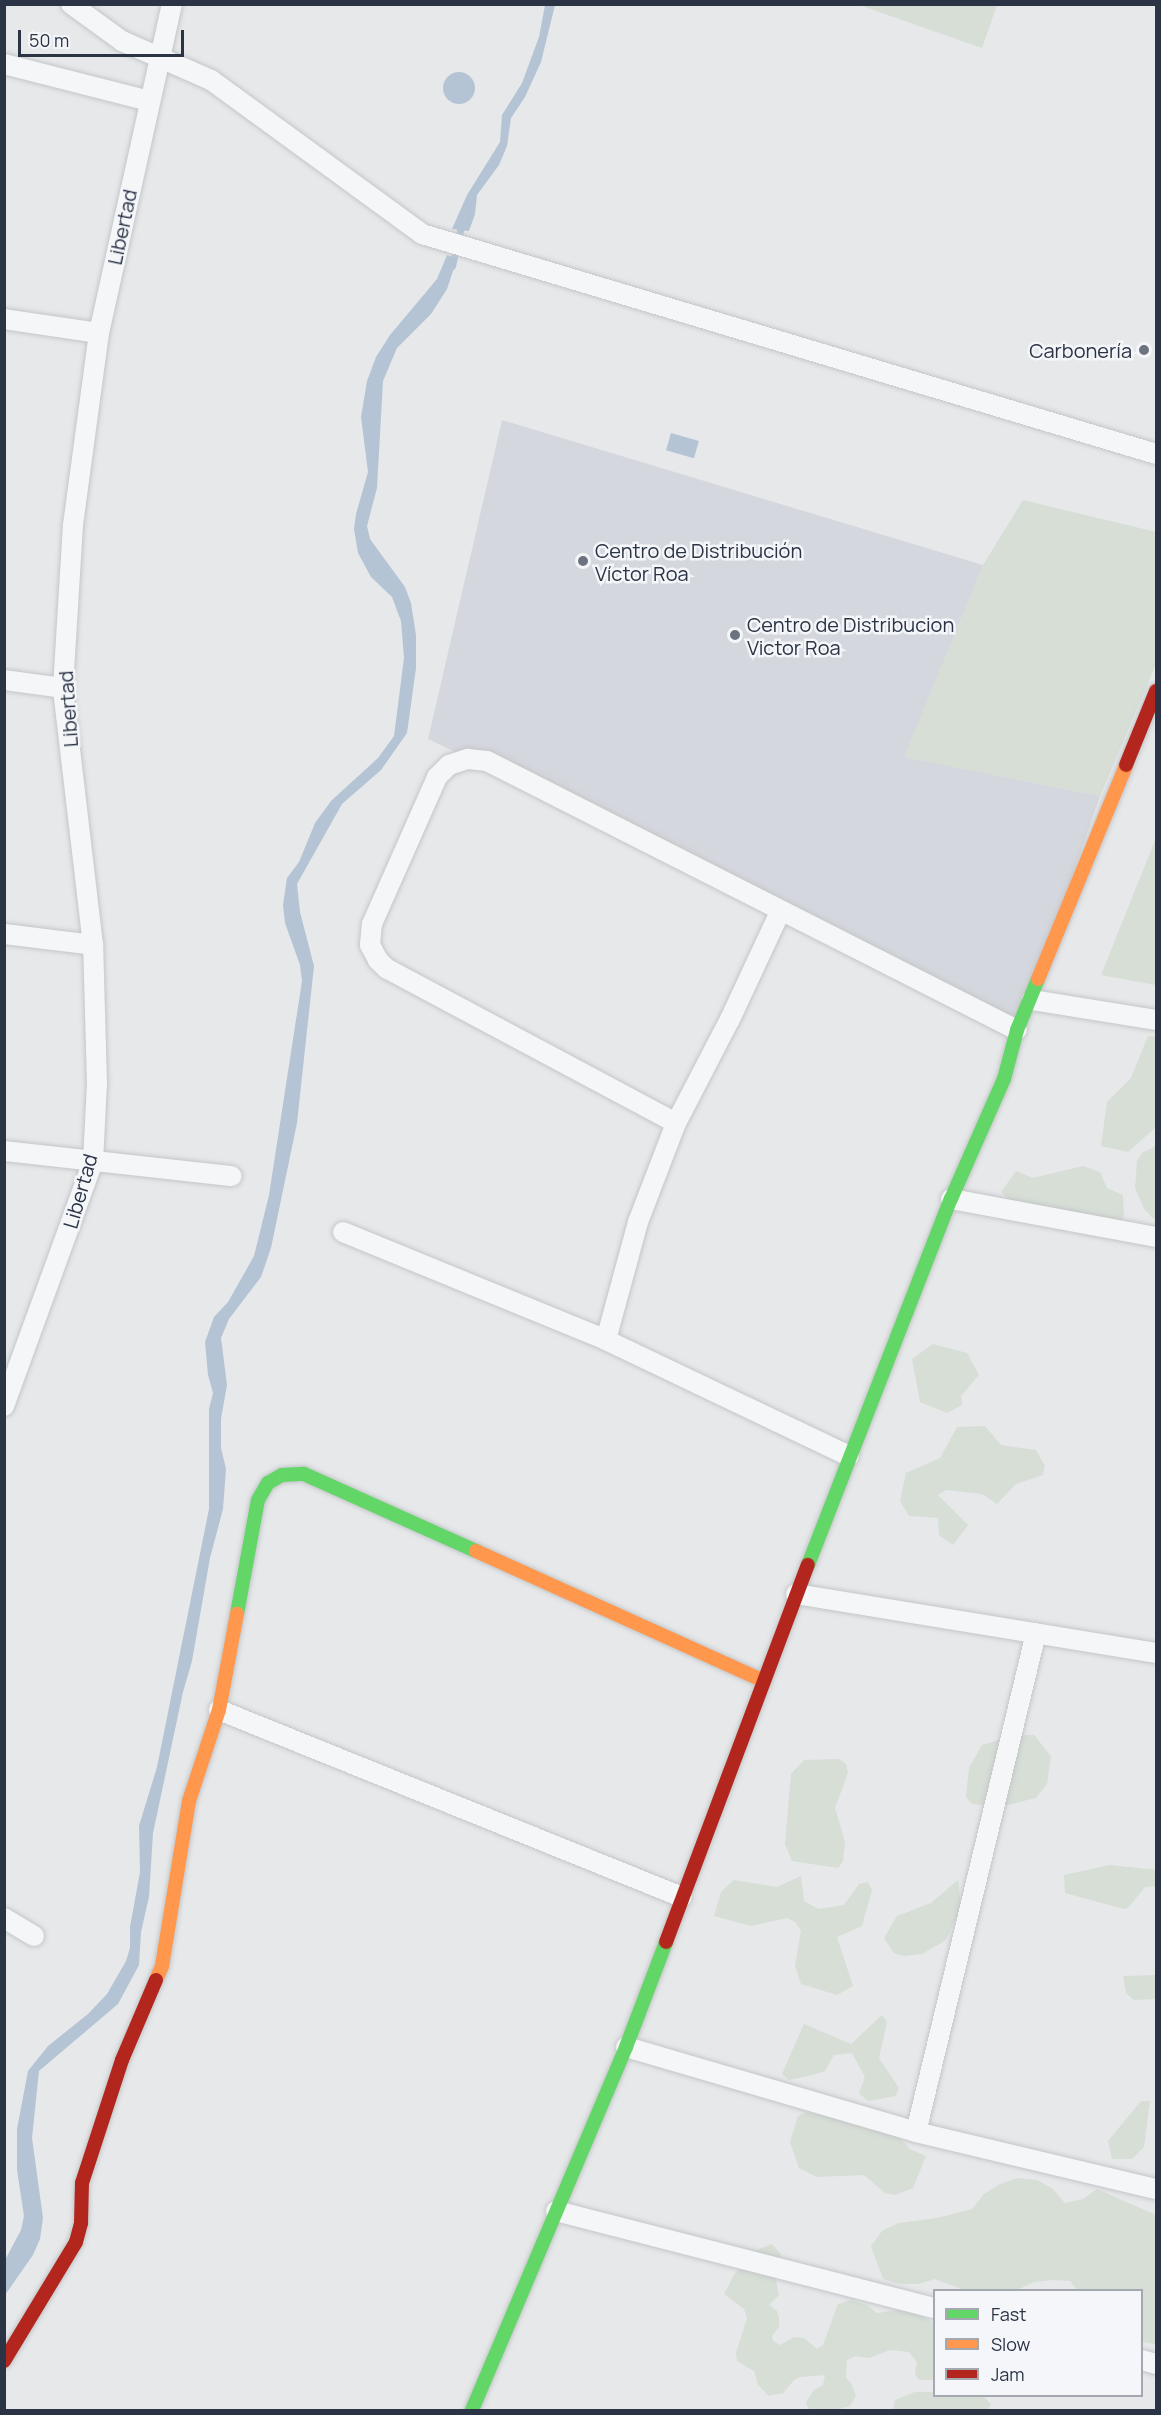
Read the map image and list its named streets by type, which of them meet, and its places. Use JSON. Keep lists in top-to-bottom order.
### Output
{
  "streets": {
    "street": ["Libertad"]
  },
  "places": ["Carbonería", "Centro de Distribución Víctor Roa", "Centro de Distribucion Victor Roa"],
  "legend": ["Fast", "Slow", "Jam"],
  "scale_bar": "50 m"
}
